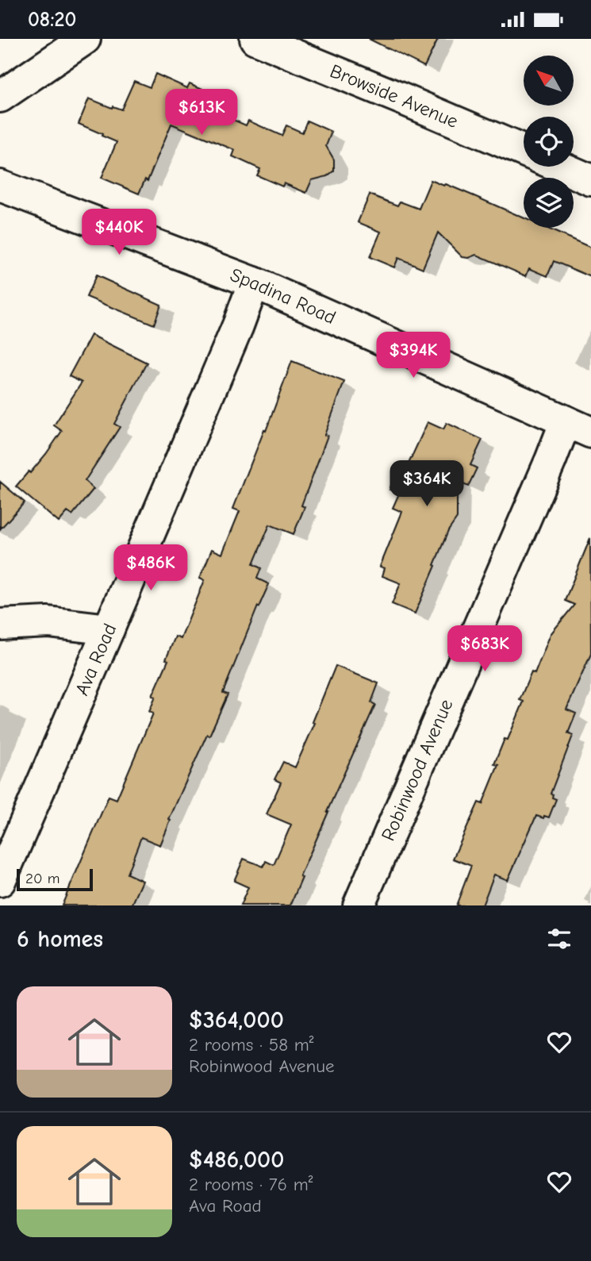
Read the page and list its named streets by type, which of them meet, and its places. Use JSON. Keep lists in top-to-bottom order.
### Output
{
  "streets": {
    "street": [
      "Browside Avenue",
      "Spadina Road",
      "Ava Road",
      "Robinwood Avenue"
    ]
  },
  "crossings": [
    ["Spadina Road", "Ava Road"],
    ["Spadina Road", "Robinwood Avenue"]
  ],
  "scale_bar": "20 m",
  "north": "top left",
  "page": {
    "status": "08:20",
    "price": [
      "$613K",
      "$440K",
      "$394K",
      "$364K",
      "$486K",
      "$683K"
    ],
    "scale": "20 m",
    "heading": "6 homes",
    "list": [
      {
        "name": "$364,000",
        "note": "2 rooms · 58 m² · Robinwood Avenue"
      },
      {
        "name": "$486,000",
        "note": "2 rooms · 76 m² · Ava Road"
      }
    ]
  }
}
